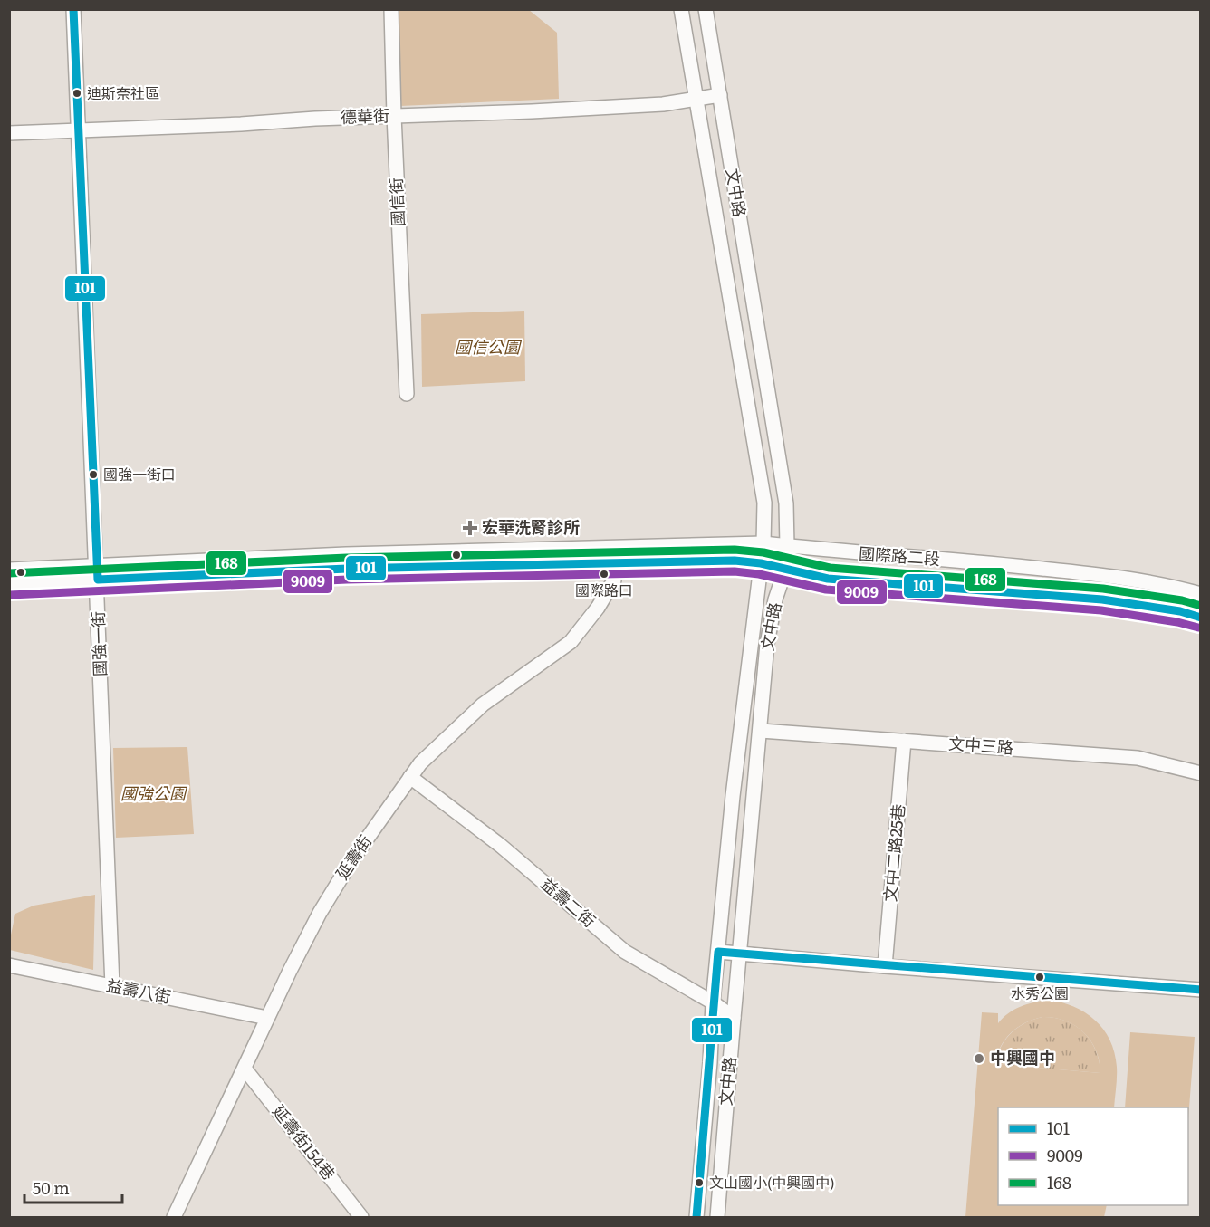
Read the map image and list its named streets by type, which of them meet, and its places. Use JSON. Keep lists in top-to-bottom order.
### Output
{
  "streets": {
    "street": [
      "德華街",
      "文中路",
      "國信街",
      "國際路二段",
      "國強一街",
      "文中三路",
      "文中二路25巷",
      "延壽街",
      "益壽二街",
      "益壽八街",
      "延壽街154巷"
    ]
  },
  "crossings": [
    ["德華街", "文中路"],
    ["德華街", "國信街"],
    ["德華街", "國強一街"],
    ["文中路", "國際路二段"],
    ["文中路", "文中三路"],
    ["文中路", "益壽二街"],
    ["國際路二段", "國強一街"],
    ["國際路二段", "延壽街"],
    ["國強一街", "益壽八街"],
    ["文中三路", "文中二路25巷"],
    ["延壽街", "益壽二街"],
    ["延壽街", "益壽八街"],
    ["延壽街", "延壽街154巷"]
  ],
  "parks": ["國信公園", "國強公園"],
  "places": {
    "other": [
      "迪斯奈社區",
      "國強一街口",
      "國際路口",
      "水秀公園",
      "中興國中",
      "文山國小(中興國中)"
    ],
    "health": ["宏華洗腎診所"]
  },
  "lines": ["transit line 101", "transit line 168", "transit line 9009"],
  "legend": ["101", "9009", "168"],
  "scale_bar": "50 m"
}
